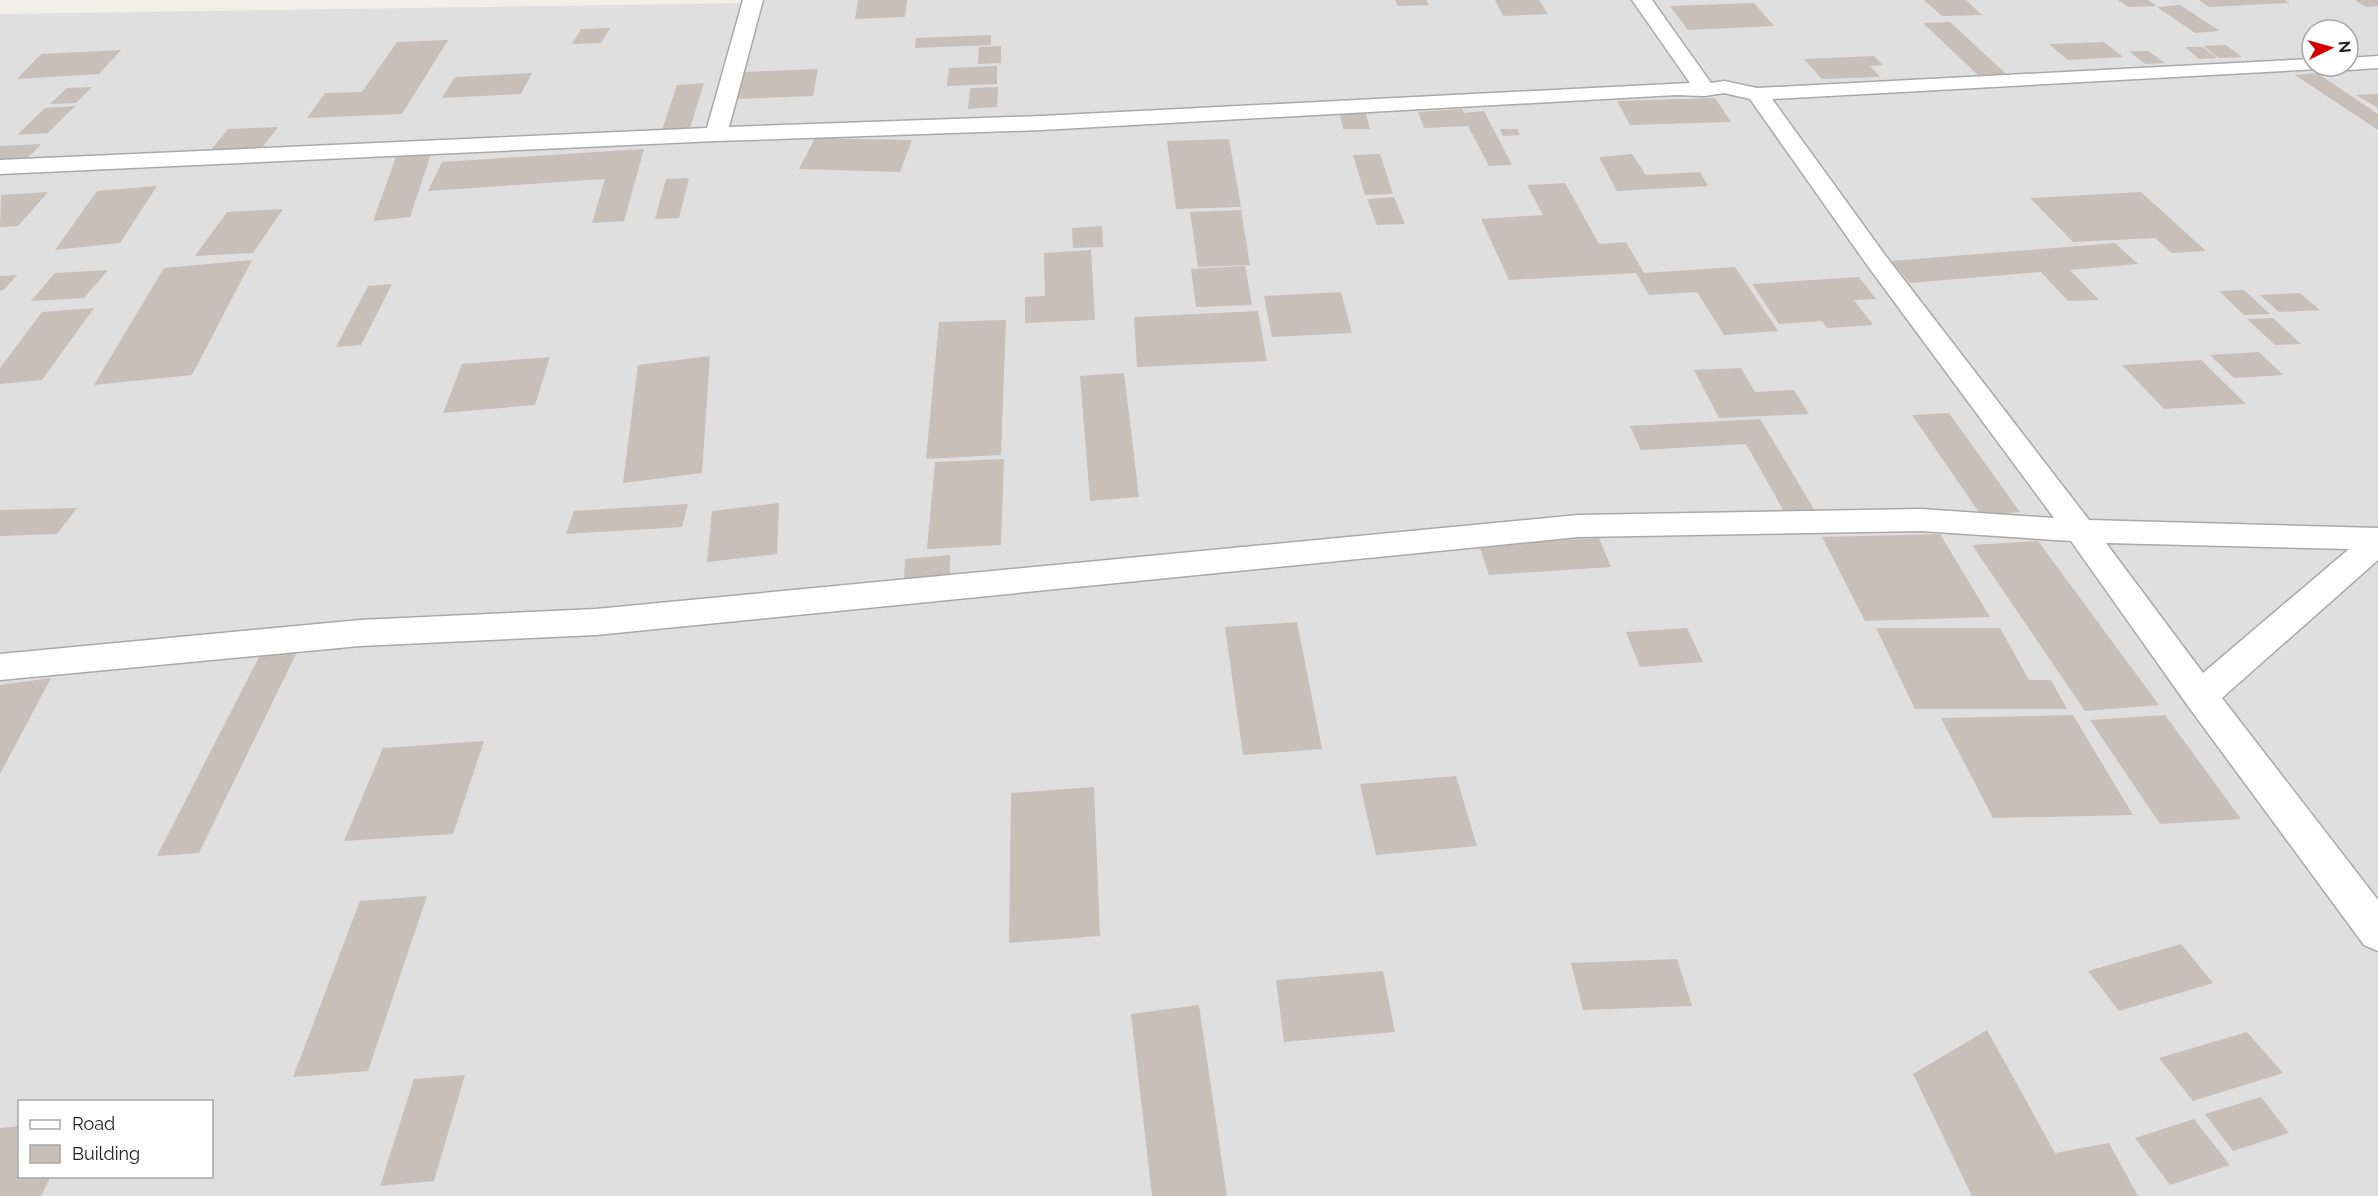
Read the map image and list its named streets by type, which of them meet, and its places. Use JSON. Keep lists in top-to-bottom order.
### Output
{
  "legend": ["Road", "Building"],
  "north": "right"
}
